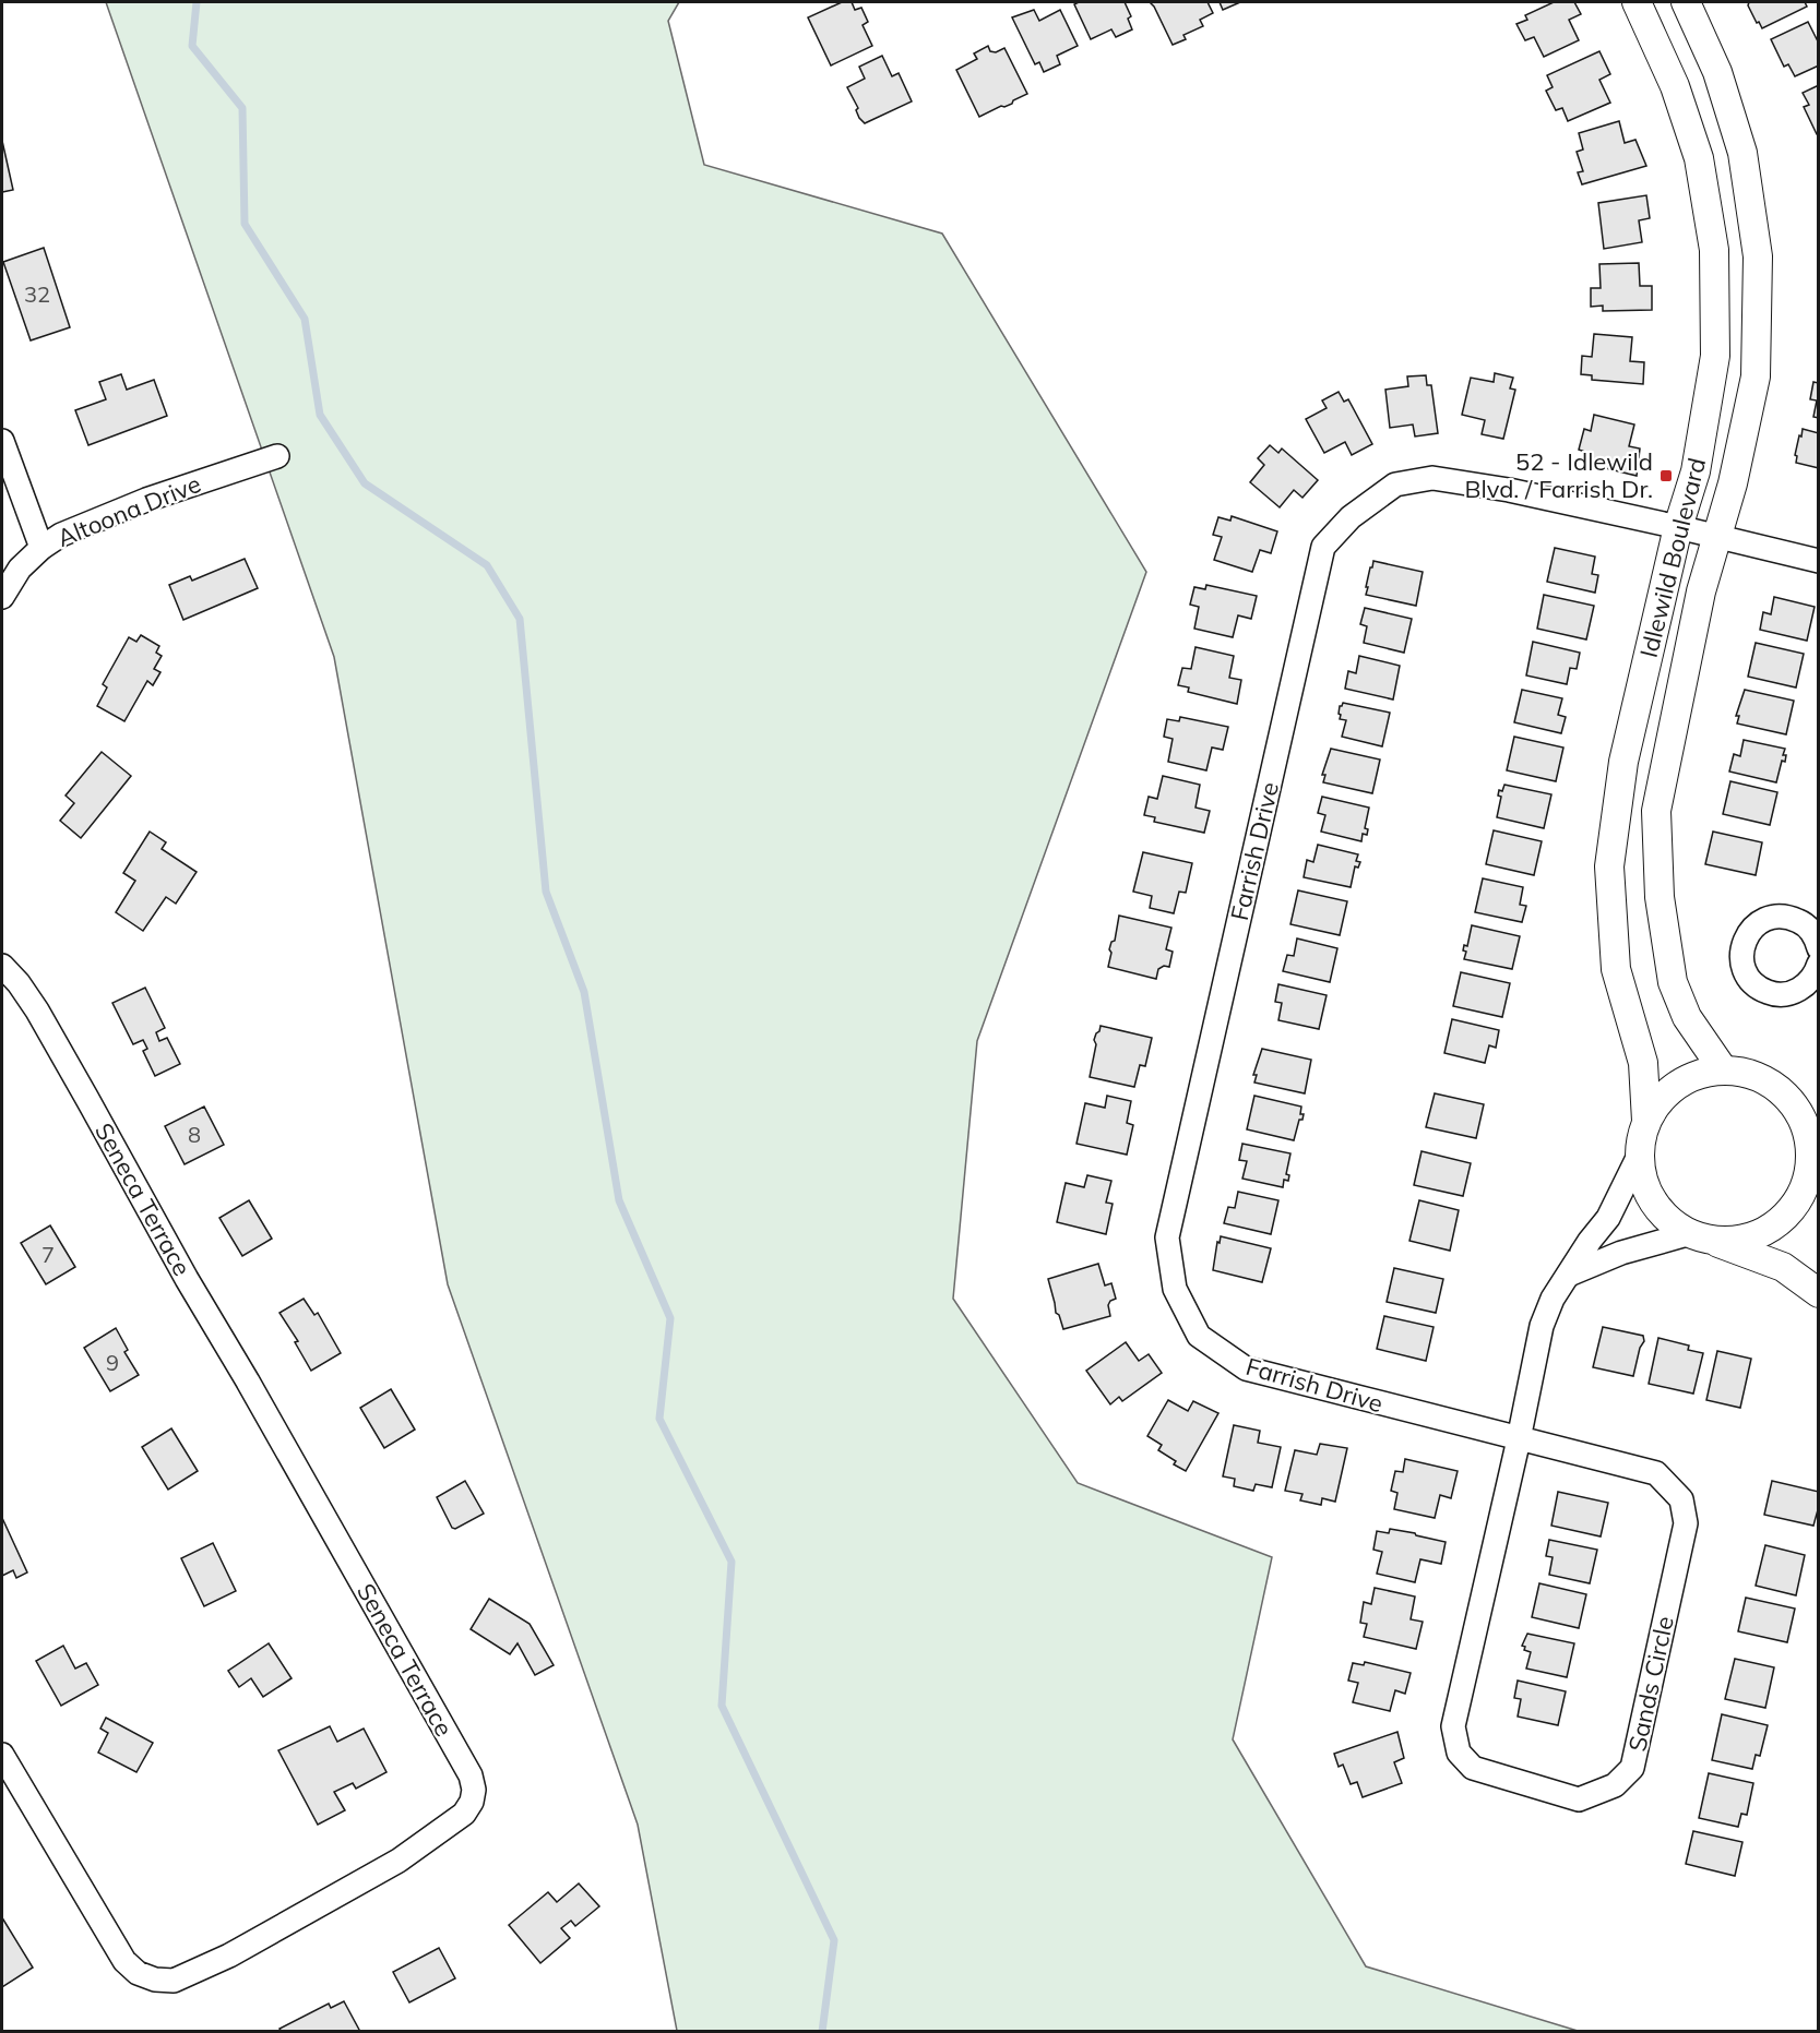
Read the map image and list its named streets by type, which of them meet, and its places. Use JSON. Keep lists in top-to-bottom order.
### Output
{
  "streets": {
    "street": [
      "Altoona Drive",
      "Idlewild Boulevard",
      "Farrish Drive",
      "Seneca Terrace",
      "Sands Circle"
    ]
  },
  "crossings": [
    ["Idlewild Boulevard", "Farrish Drive"],
    ["Idlewild Boulevard", "Sands Circle"],
    ["Farrish Drive", "Sands Circle"]
  ],
  "places": {
    "transit": ["52 - Idlewild Blvd. / Farrish Dr."]
  },
  "house_numbers": [
    "32",
    "8",
    "7",
    "9"
  ]
}
